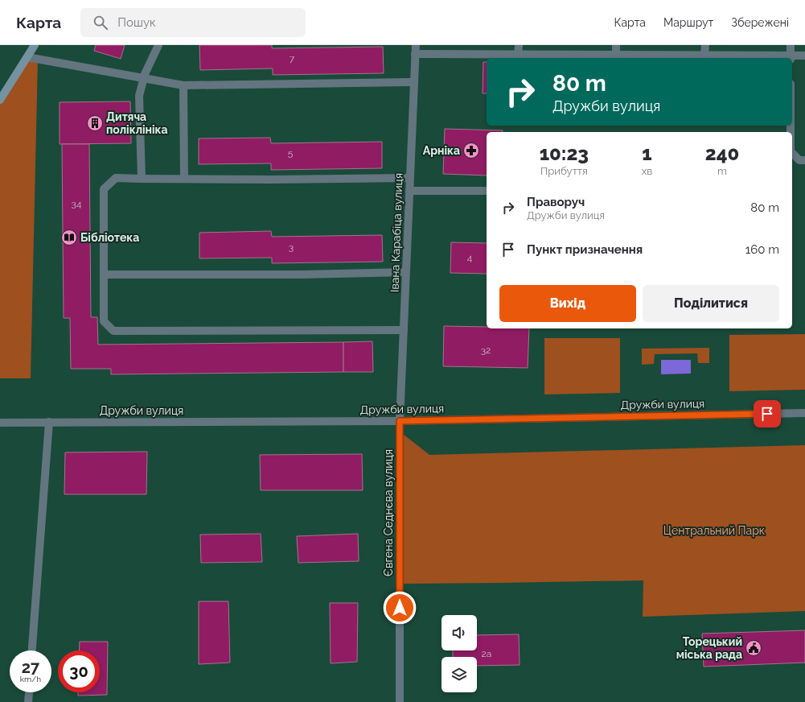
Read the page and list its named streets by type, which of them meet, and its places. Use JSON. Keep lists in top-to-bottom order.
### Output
{
  "streets": {
    "street": ["Івана Карабіца вулиця", "Дружби вулиця", "Євгена Седнєва вулиця"]
  },
  "crossings": [
    ["Івана Карабіца вулиця", "Дружби вулиця"],
    ["Івана Карабіца вулиця", "Євгена Седнєва вулиця"],
    ["Дружби вулиця", "Євгена Седнєва вулиця"]
  ],
  "parks": ["Центральний Парк"],
  "places": {
    "building": ["Дитяча поліклініка"],
    "pharmacy": ["Арніка"],
    "library": ["Бібліотека"],
    "public building": ["Торецький міська рада"]
  },
  "house_numbers": [
    "7",
    "5",
    "34",
    "3",
    "4",
    "32",
    "2а"
  ],
  "page": {
    "header": "Карта",
    "search": "Пошук",
    "nav": ["Карта", "Маршрут", "Збережені"],
    "turn": ["80 m", "Дружби вулиця"],
    "eta": [
      "10:23",
      "Прибуття",
      "1",
      "хв",
      "240",
      "m"
    ],
    "list": [
      {
        "name": "Праворуч",
        "note": "Дружби вулиця",
        "value": "80 m"
      },
      {
        "name": "Пункт призначення",
        "value": "160 m"
      }
    ],
    "buttons": ["Вихід", "Поділитися"],
    "speed": "27 km/h",
    "limit": "30"
  }
}
